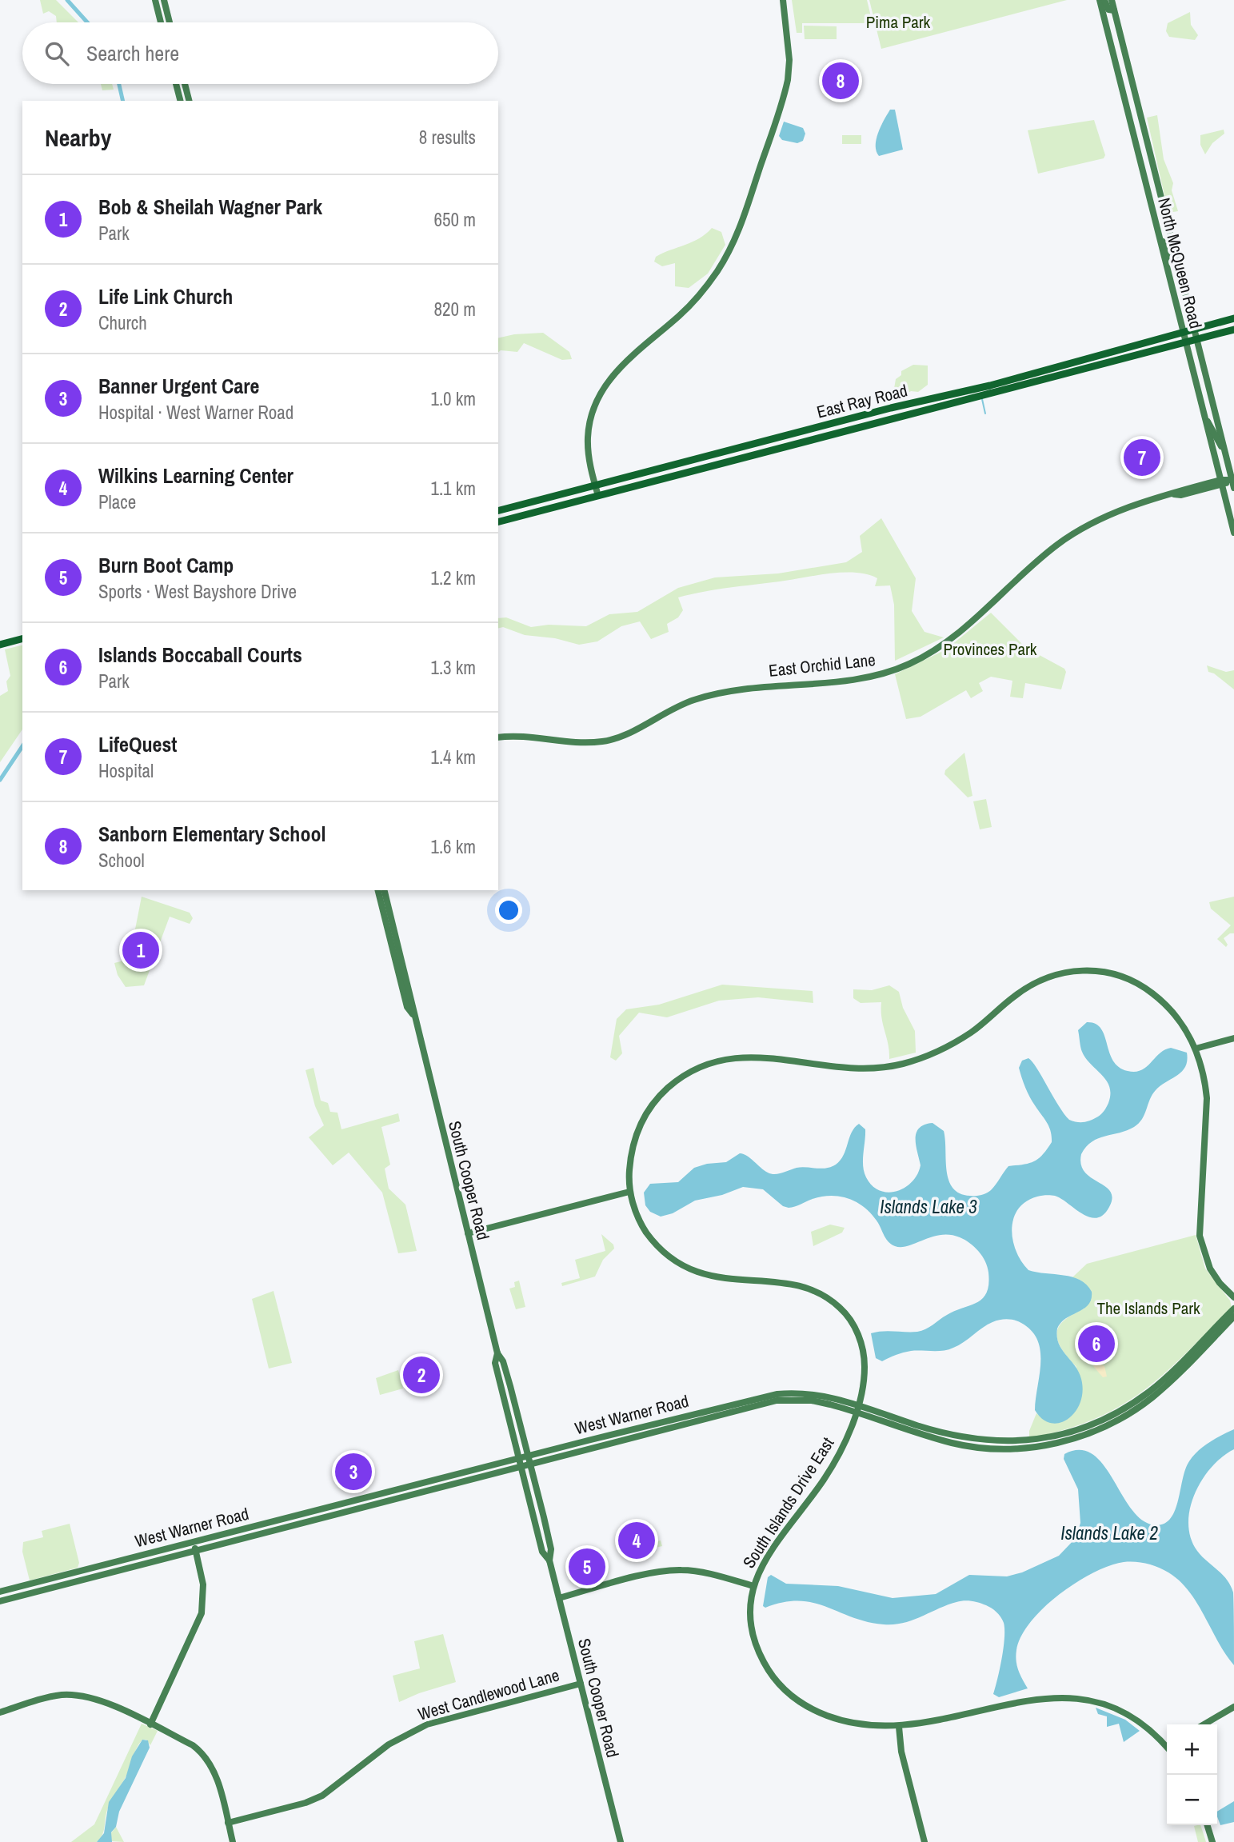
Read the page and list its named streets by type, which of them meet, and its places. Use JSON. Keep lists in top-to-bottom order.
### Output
{
  "streets": {
    "main road": [
      "North McQueen Road",
      "East Ray Road",
      "East Orchid Lane",
      "South Cooper Road",
      "West Warner Road",
      "South Islands Drive East",
      "West Candlewood Lane"
    ]
  },
  "crossings": [
    ["North McQueen Road", "East Ray Road"],
    ["North McQueen Road", "East Orchid Lane"],
    ["South Cooper Road", "West Warner Road"],
    ["South Cooper Road", "West Candlewood Lane"],
    ["West Warner Road", "South Islands Drive East"]
  ],
  "water": ["Islands Lake 3", "Islands Lake 2"],
  "parks": ["Pima Park", "Provinces Park", "The Islands Park"],
  "page": {
    "search": "Search here",
    "pins": [
      "8",
      "7",
      "1",
      "6",
      "2",
      "3",
      "4",
      "5"
    ],
    "heading": ["Nearby", "8 results"],
    "list": [
      {
        "mark": "1",
        "name": "Bob & Sheilah Wagner Park",
        "note": "Park",
        "value": "650 m"
      },
      {
        "mark": "2",
        "name": "Life Link Church",
        "note": "Church",
        "value": "820 m"
      },
      {
        "mark": "3",
        "name": "Banner Urgent Care",
        "note": "Hospital · West Warner Road",
        "value": "1.0 km"
      },
      {
        "mark": "4",
        "name": "Wilkins Learning Center",
        "note": "Place",
        "value": "1.1 km"
      },
      {
        "mark": "5",
        "name": "Burn Boot Camp",
        "note": "Sports · West Bayshore Drive",
        "value": "1.2 km"
      },
      {
        "mark": "6",
        "name": "Islands Boccaball Courts",
        "note": "Park",
        "value": "1.3 km"
      },
      {
        "mark": "7",
        "name": "LifeQuest",
        "note": "Hospital",
        "value": "1.4 km"
      },
      {
        "mark": "8",
        "name": "Sanborn Elementary School",
        "note": "School",
        "value": "1.6 km"
      }
    ],
    "map_buttons": ["+", "−"]
  }
}
